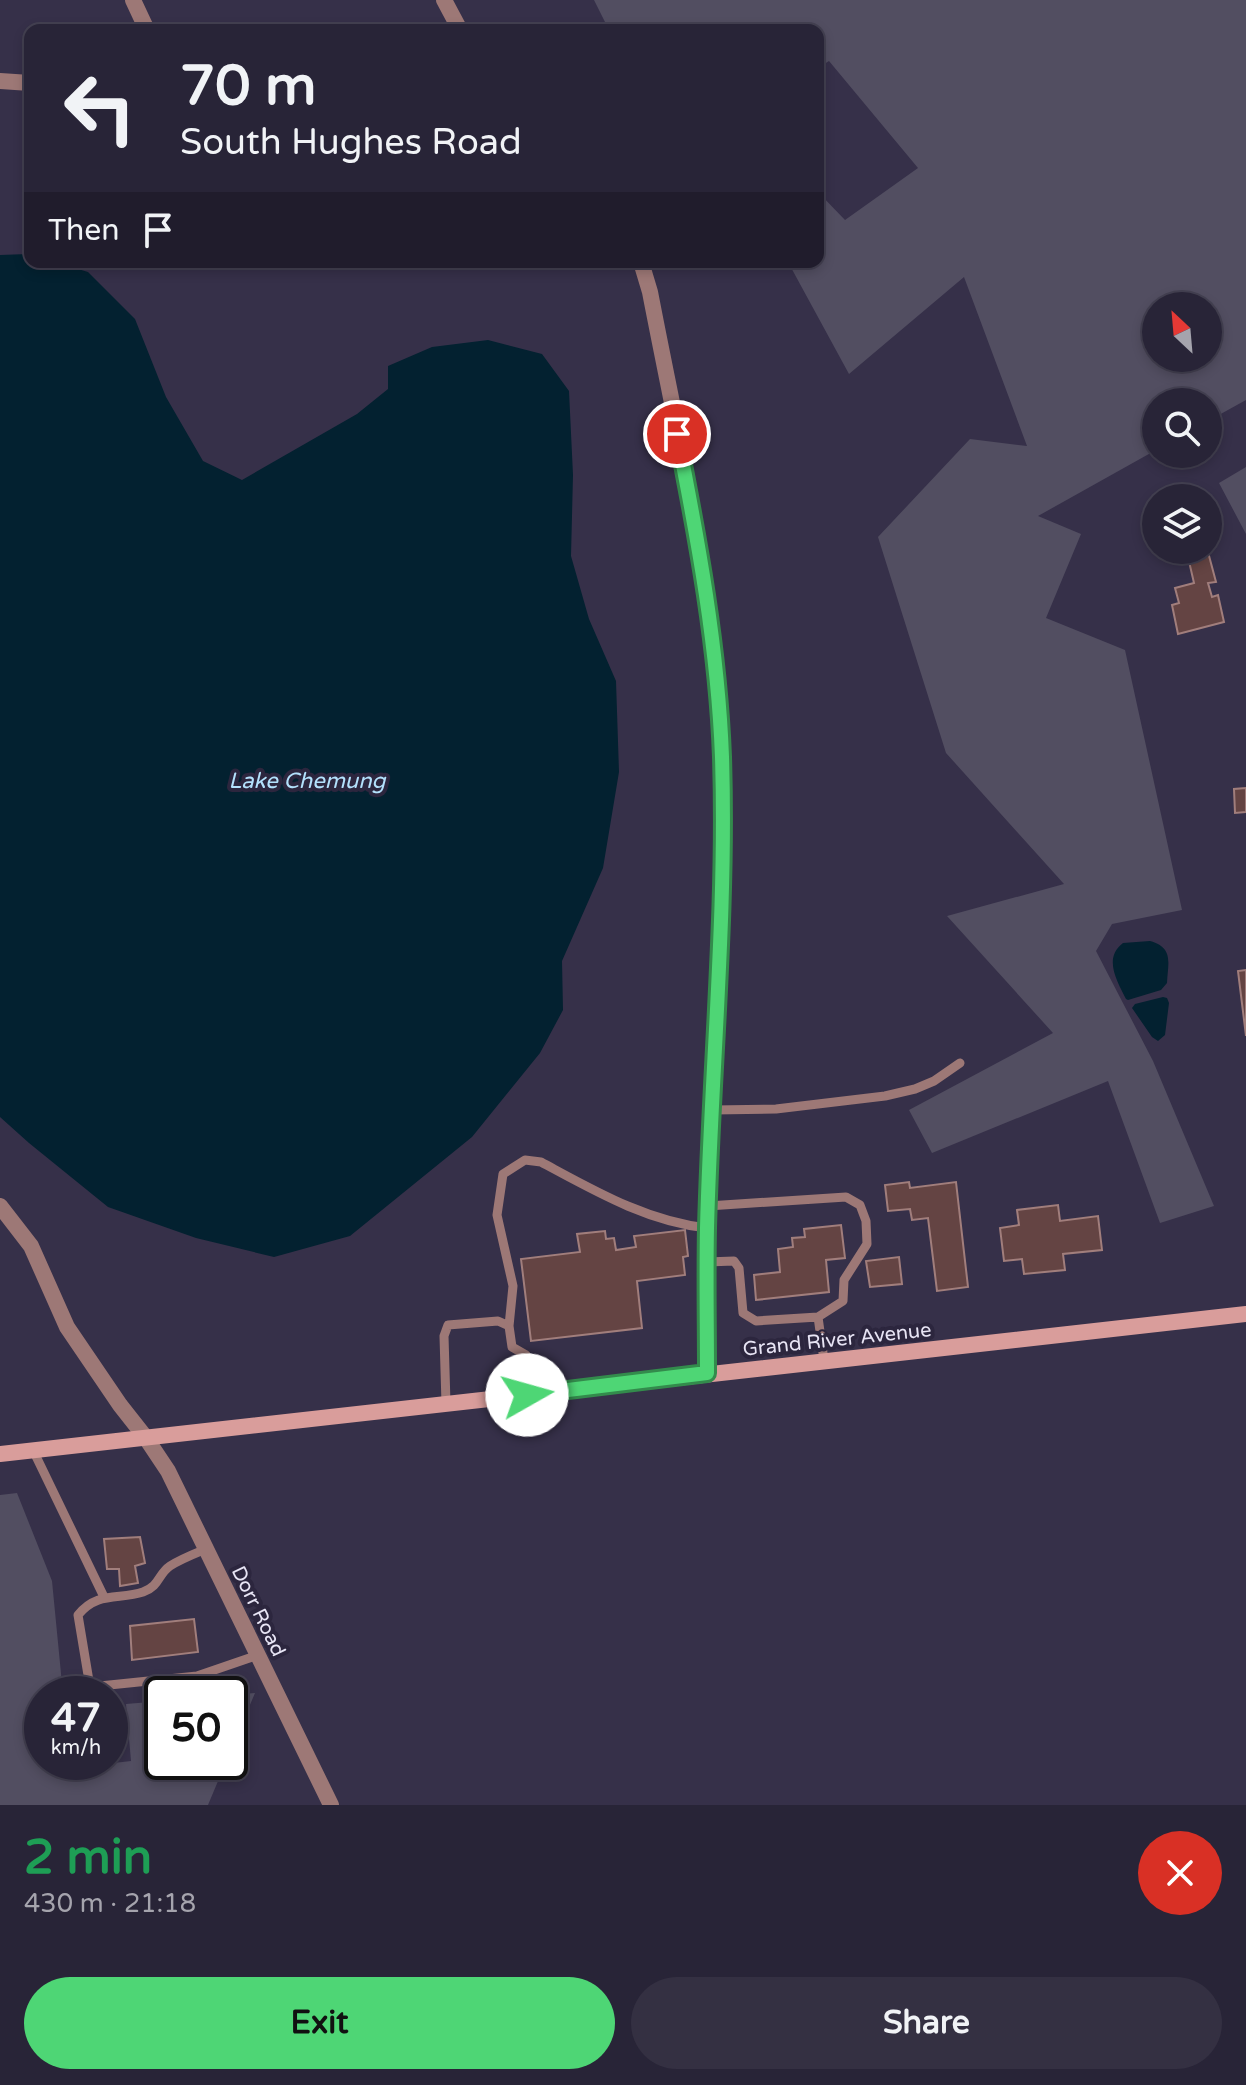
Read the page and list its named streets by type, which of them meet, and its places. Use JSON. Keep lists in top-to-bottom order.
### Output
{
  "streets": {
    "main road": ["Grand River Avenue"],
    "street": ["Dorr Road"]
  },
  "crossings": [
    ["Grand River Avenue", "Dorr Road"]
  ],
  "water": ["Lake Chemung"],
  "north": "top left",
  "page": {
    "turn": ["70 m", "South Hughes Road"],
    "then": "Then",
    "speed": "47 km/h",
    "limit": "50",
    "heading": ["2 min", "430 m · 21:18"],
    "buttons": ["Exit", "Share"]
  }
}
